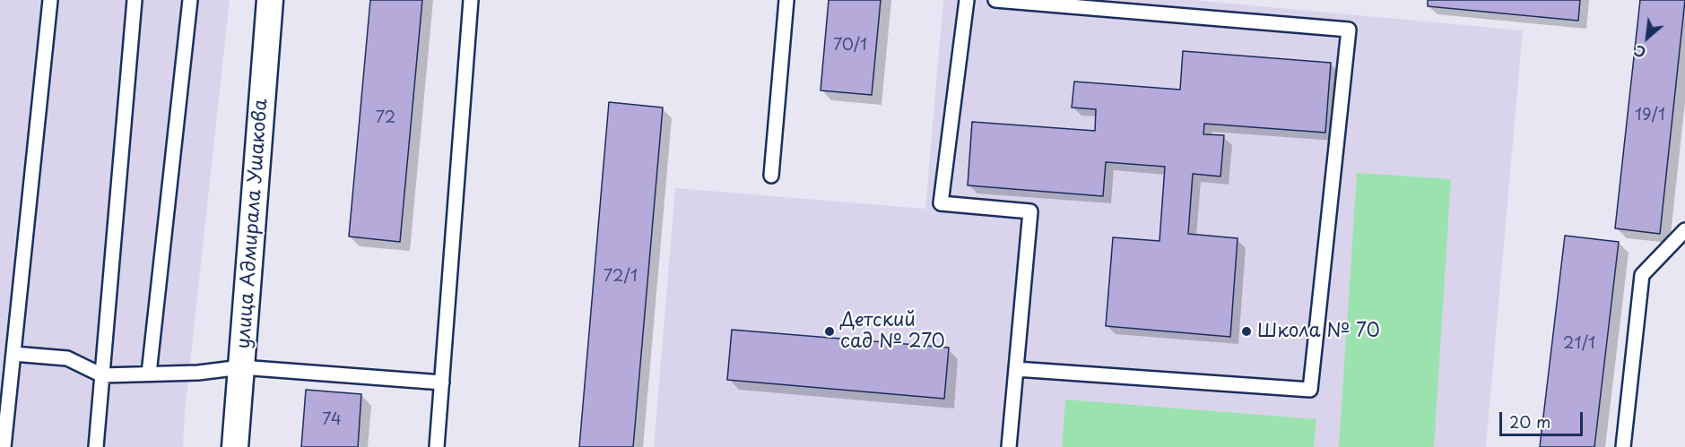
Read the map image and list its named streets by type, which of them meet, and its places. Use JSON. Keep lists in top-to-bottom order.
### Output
{
  "streets": {
    "street": ["улица Адмирала Ушакова"]
  },
  "places": ["Детский сад № 270", "Школа № 70"],
  "house_numbers": [
    "70/1",
    "19/1",
    "72",
    "72/1",
    "21/1",
    "74"
  ],
  "scale_bar": "20 m",
  "north": "bottom left"
}
